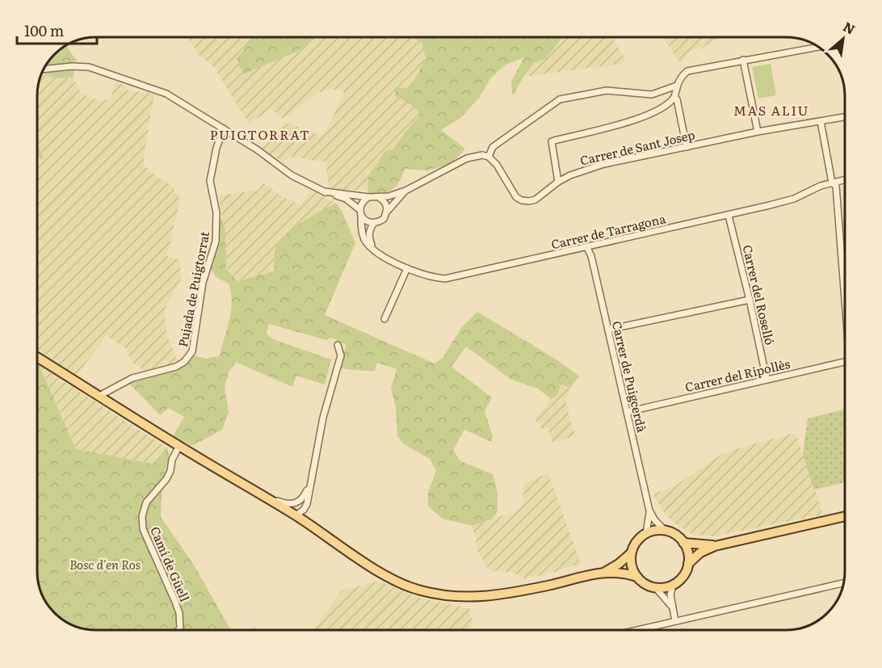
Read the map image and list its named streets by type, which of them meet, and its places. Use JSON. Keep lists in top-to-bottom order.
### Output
{
  "streets": {
    "street": [
      "Carrer de Sant Josep",
      "Carrer de Tarragona",
      "Pujada de Puigtorrat",
      "Carrer del Roselló",
      "Carrer del Ripollès",
      "Carrer de Puigcerdà",
      "Camí de Güell"
    ]
  },
  "crossings": [
    ["Carrer de Tarragona", "Carrer del Roselló"],
    ["Carrer de Tarragona", "Carrer de Puigcerdà"],
    ["Carrer del Roselló", "Carrer del Ripollès"],
    ["Carrer del Ripollès", "Carrer de Puigcerdà"]
  ],
  "districts": ["MAS ALIU", "PUIGTORRAT"],
  "parks": ["Bosc d'en Ros"],
  "scale_bar": "100 m",
  "north": "top right"
}
